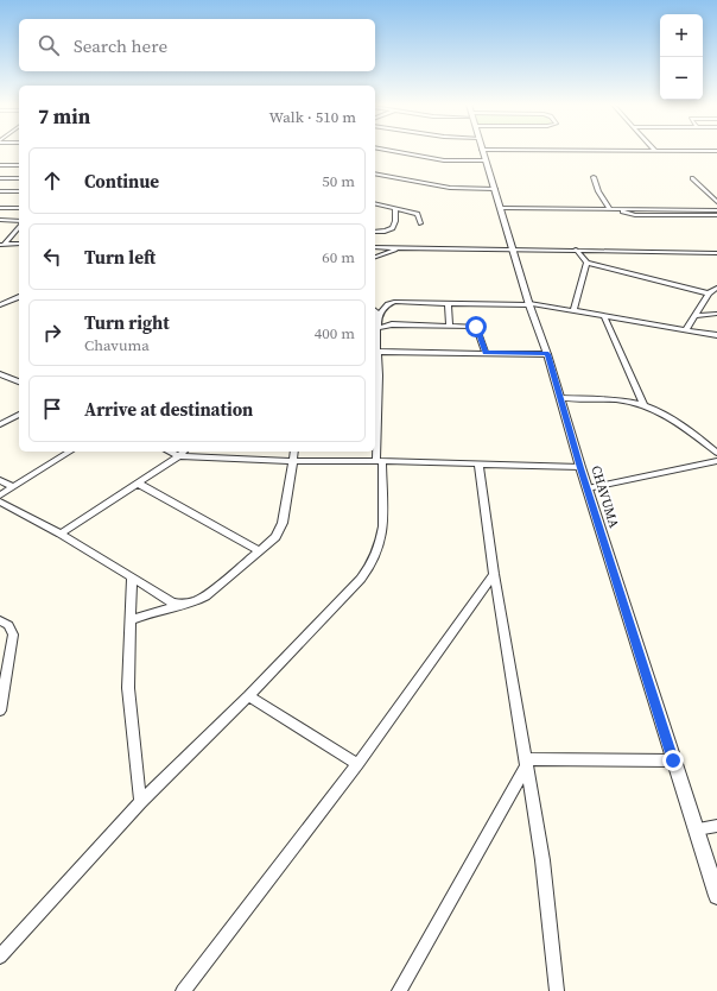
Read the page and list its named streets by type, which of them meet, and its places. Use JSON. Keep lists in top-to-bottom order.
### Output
{
  "streets": {
    "street": ["CHAVUMA"]
  },
  "page": {
    "map_buttons": ["+", "−"],
    "search": "Search here",
    "heading": ["7 min", "Walk · 510 m"],
    "list": [
      ["Continue", "50 m"],
      ["Turn left", "60 m"],
      ["Turn right", "Chavuma", "400 m"],
      "Arrive at destination"
    ]
  }
}
